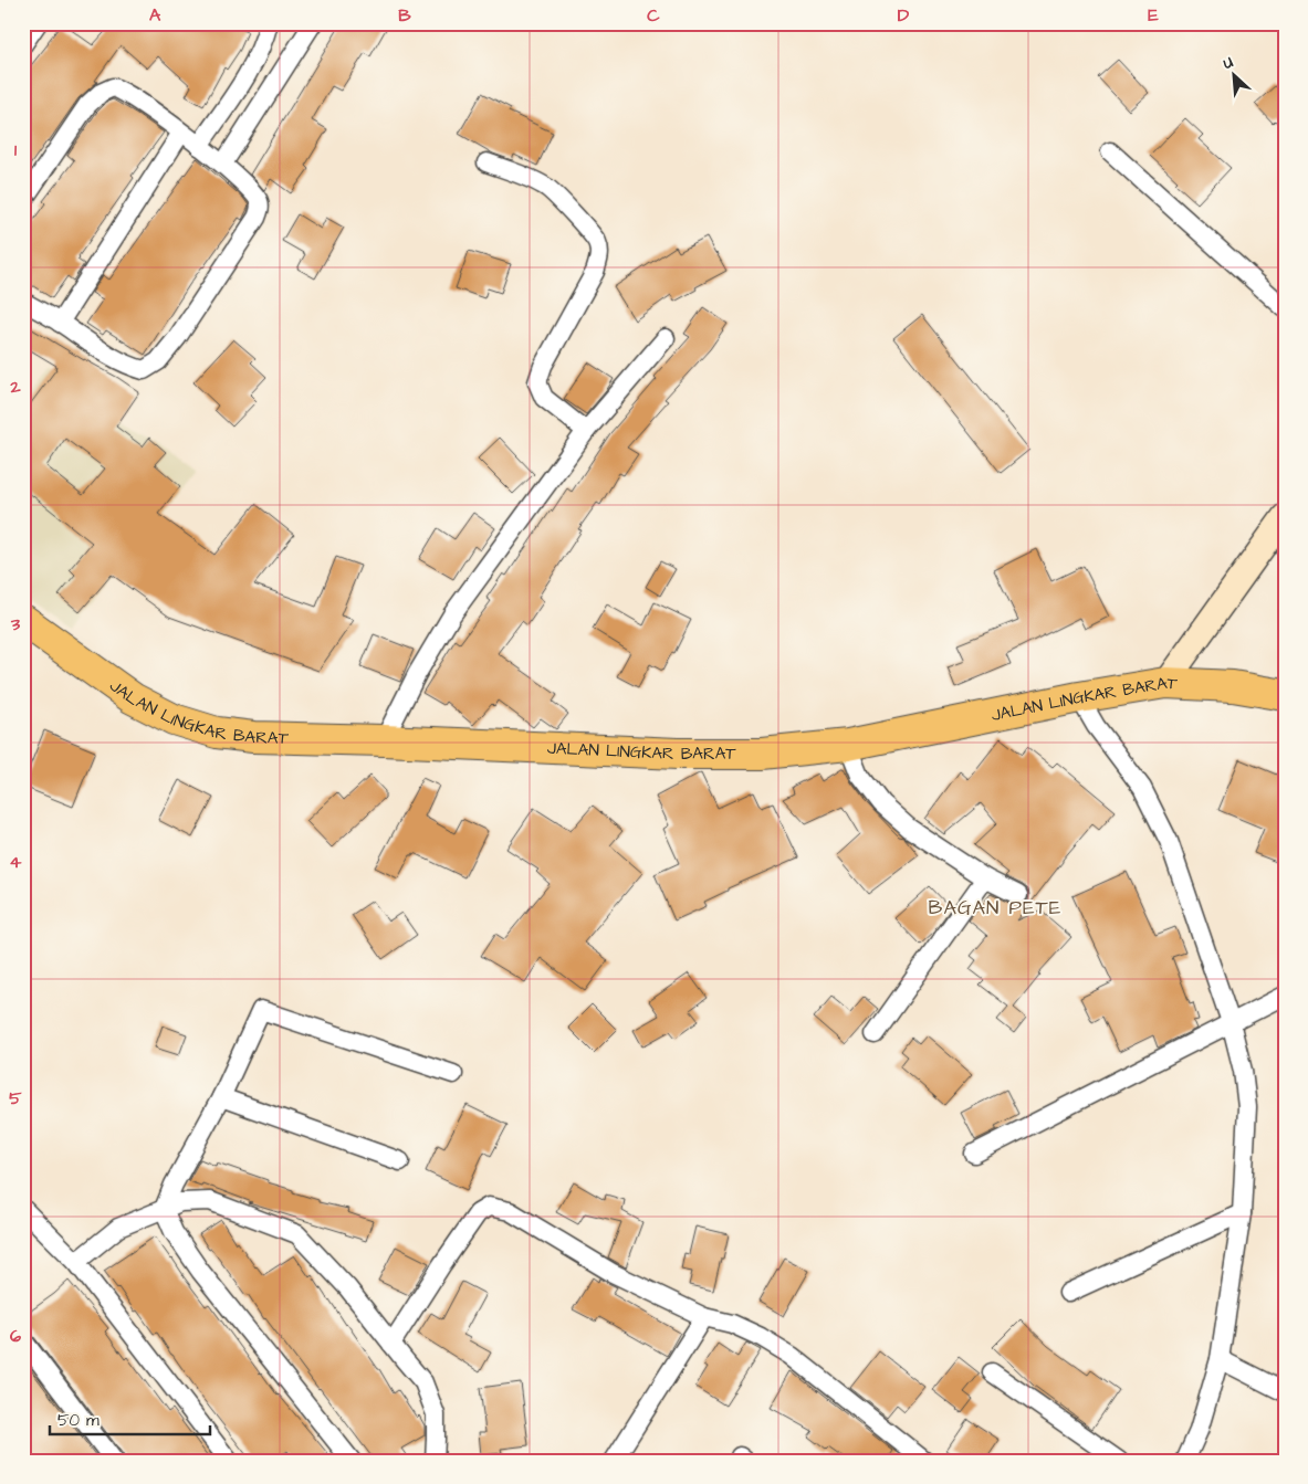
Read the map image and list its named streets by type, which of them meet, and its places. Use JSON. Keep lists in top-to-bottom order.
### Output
{
  "streets": {
    "highway": ["JALAN LINGKAR BARAT"]
  },
  "districts": ["BAGAN PETE"],
  "scale_bar": "50 m",
  "north": "top left",
  "grid": {
    "columns": [
      "A",
      "B",
      "C",
      "D",
      "E"
    ],
    "rows": [
      "1",
      "2",
      "3",
      "4",
      "5",
      "6"
    ]
  }
}
